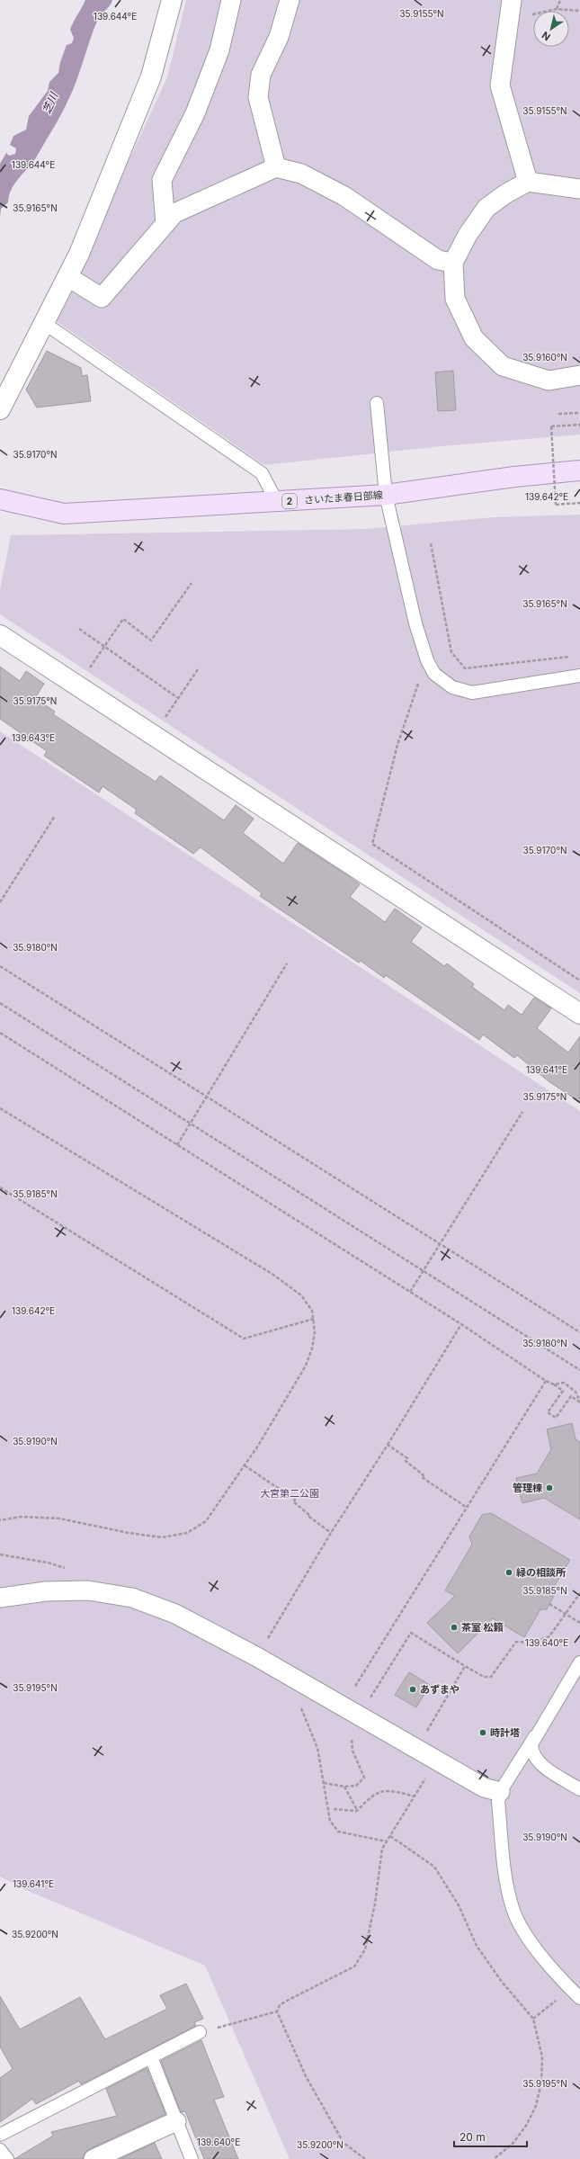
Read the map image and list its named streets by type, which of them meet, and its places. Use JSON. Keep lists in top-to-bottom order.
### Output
{
  "streets": {
    "main road": ["さいたま春日部線", "2"]
  },
  "water": ["芝川"],
  "parks": ["大宮第二公園"],
  "places": [
    "管理棟",
    "緑の相談所",
    "茶室 松籟",
    "あずまや",
    "時計塔"
  ],
  "scale_bar": "20 m",
  "north": "bottom left",
  "coordinates": [
    "35.9155°N",
    "139.644°E",
    "35.9165°N",
    "35.9160°N",
    "35.9170°N",
    "139.642°E",
    "35.9175°N",
    "139.643°E",
    "35.9180°N",
    "139.641°E",
    "35.9185°N",
    "35.9190°N",
    "139.640°E",
    "35.9195°N",
    "35.9200°N"
  ]
}
